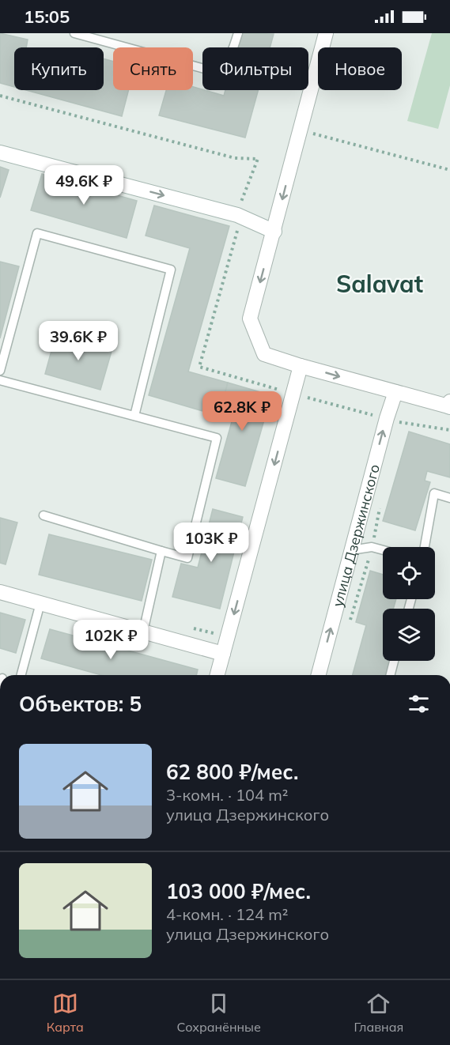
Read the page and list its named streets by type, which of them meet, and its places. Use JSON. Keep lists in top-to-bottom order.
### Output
{
  "streets": {
    "street": ["улица Дзержинского"]
  },
  "districts": ["Salavat"],
  "page": {
    "status": "15:05",
    "chip": [
      "Купить",
      "Снять",
      "Фильтры",
      "Новое"
    ],
    "price": [
      "49.6K ₽",
      "39.6K ₽",
      "62.8K ₽",
      "103K ₽",
      "102K ₽"
    ],
    "heading": "Объектов: 5",
    "list": [
      {
        "name": "62 800 ₽/мес.",
        "note": "3-комн. · 104 m² · улица Дзержинского"
      },
      {
        "name": "103 000 ₽/мес.",
        "note": "4-комн. · 124 m² · улица Дзержинского"
      }
    ],
    "tabs": ["Карта", "Сохранённые", "Главная"]
  }
}
